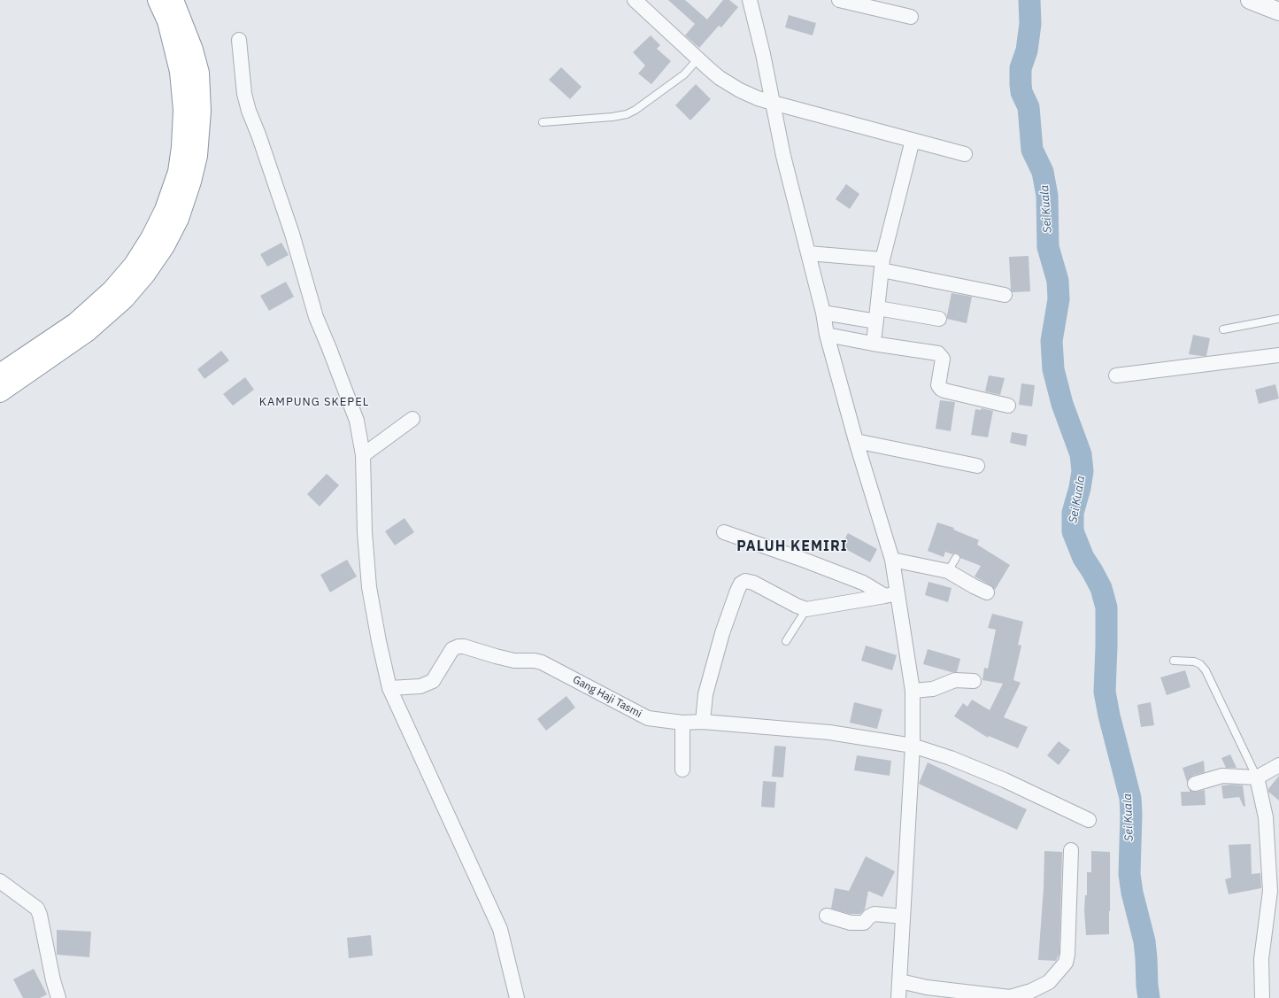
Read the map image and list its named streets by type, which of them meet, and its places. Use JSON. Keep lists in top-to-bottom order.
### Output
{
  "streets": {
    "street": ["Gang Haji Tasmi"]
  },
  "districts": ["KAMPUNG SKEPEL", "PALUH KEMIRI"],
  "water": ["Sei Kuala"]
}
